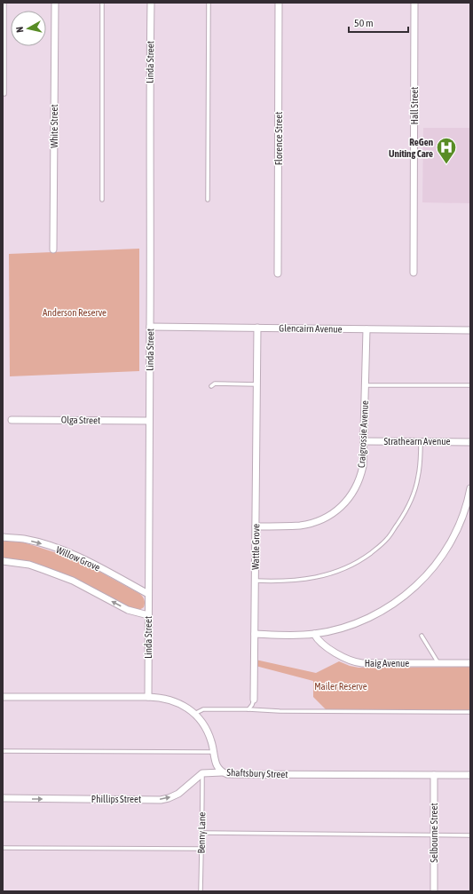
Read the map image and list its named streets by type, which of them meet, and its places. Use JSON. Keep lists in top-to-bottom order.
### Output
{
  "streets": {
    "street": [
      "Linda Street",
      "Hall Street",
      "White Street",
      "Florence Street",
      "Glencairn Avenue",
      "Olga Street",
      "Craigrossie Avenue",
      "Strathearn Avenue",
      "Wattle Grove",
      "Willow Grove",
      "Haig Avenue",
      "Shaftsbury Street",
      "Phillips Street",
      "Selbourne Street"
    ],
    "lane": ["Benny Lane"]
  },
  "crossings": [
    ["Linda Street", "Glencairn Avenue"],
    ["Linda Street", "Olga Street"],
    ["Linda Street", "Willow Grove"],
    ["Linda Street", "Shaftsbury Street"],
    ["Glencairn Avenue", "Craigrossie Avenue"],
    ["Glencairn Avenue", "Wattle Grove"],
    ["Craigrossie Avenue", "Strathearn Avenue"],
    ["Craigrossie Avenue", "Wattle Grove"],
    ["Shaftsbury Street", "Selbourne Street"],
    ["Phillips Street", "Benny Lane"]
  ],
  "one_way": ["Phillips Street"],
  "parks": ["Anderson Reserve", "Mailer Reserve"],
  "places": {
    "hospital": ["ReGen Uniting Care"]
  },
  "scale_bar": "50 m",
  "north": "left"
}
